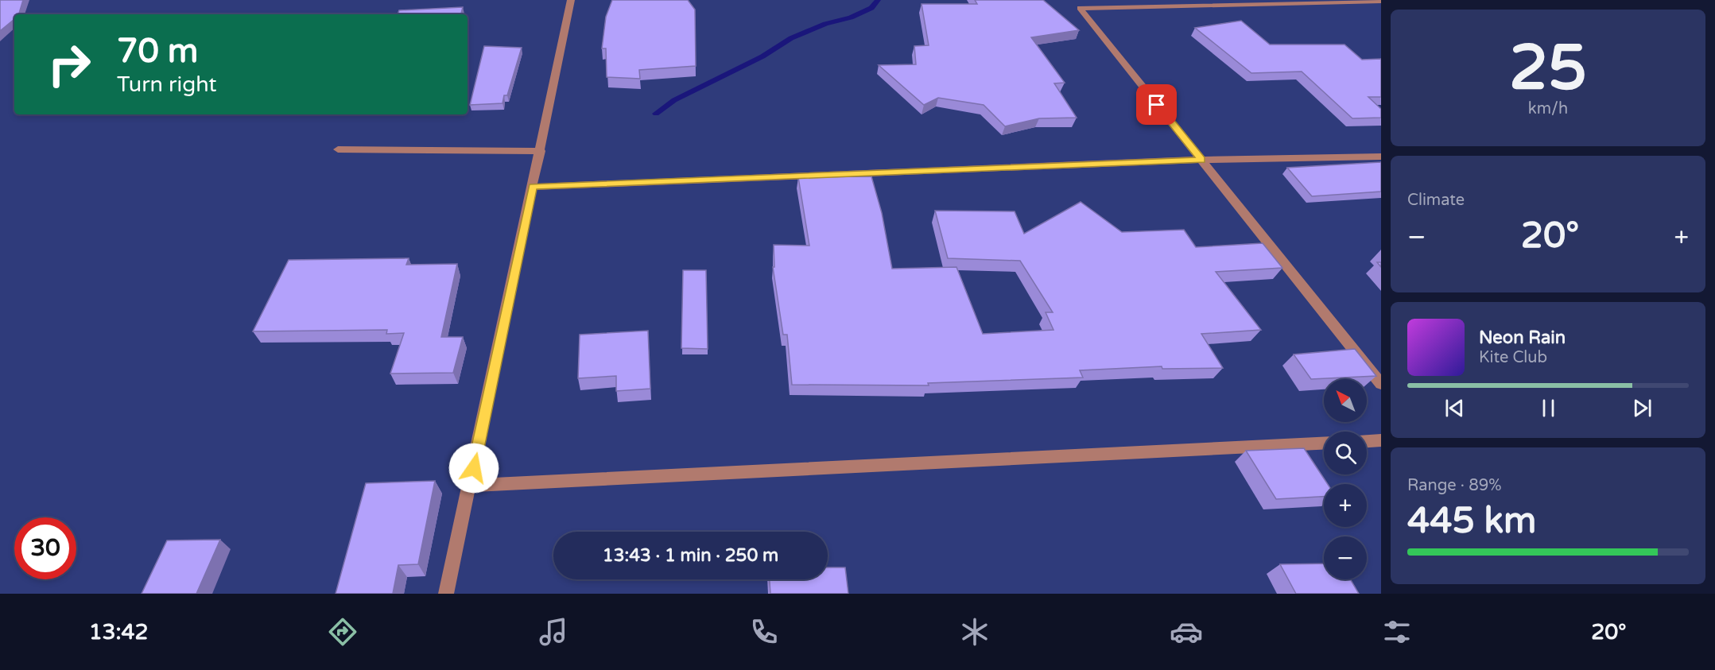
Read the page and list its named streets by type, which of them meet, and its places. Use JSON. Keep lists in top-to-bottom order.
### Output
{
  "north": "top left",
  "page": {
    "tile": [
      ["25", "km/h"],
      "Climate",
      ["Range · 89%", "445 km"]
    ],
    "turn": ["70 m", "Turn right"],
    "heat": ["−", "20°", "+"],
    "song": ["Neon Rain", "Kite Club"],
    "map_buttons": ["+", "−"],
    "limit": "30",
    "trip": "13:43 · 1 min · 250 m",
    "tabs": ["13:42", "20°"]
  }
}
